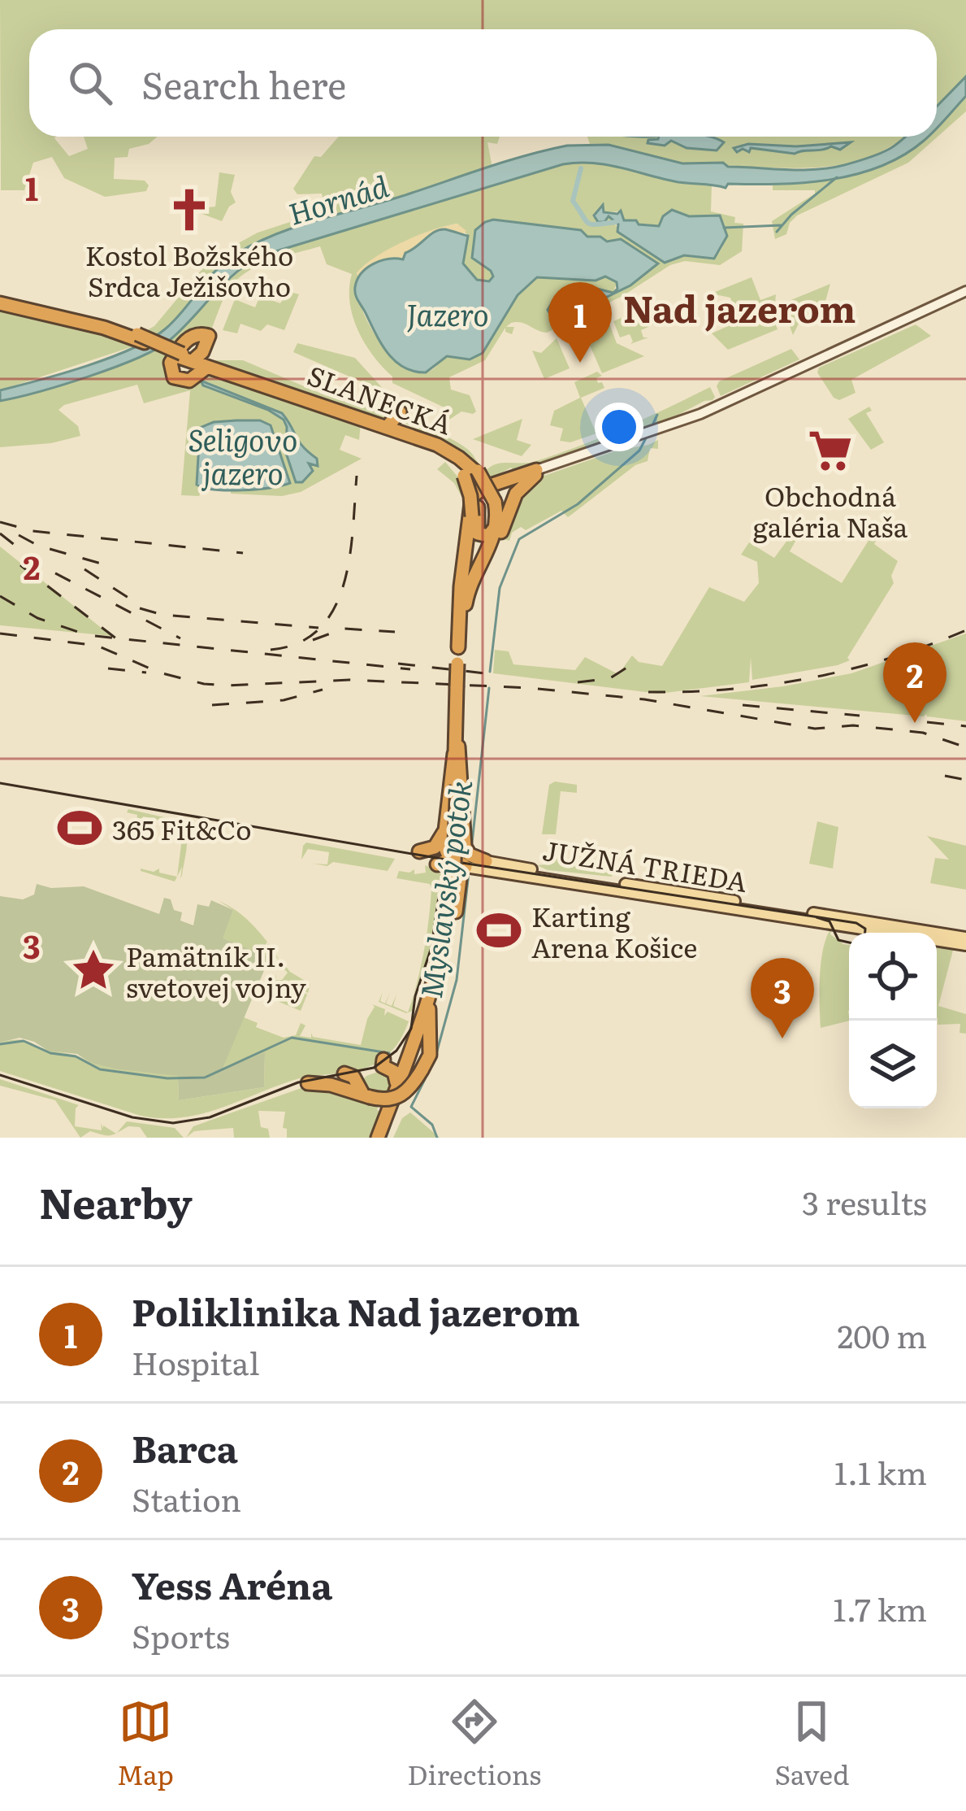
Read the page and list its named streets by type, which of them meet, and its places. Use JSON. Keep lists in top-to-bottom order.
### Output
{
  "streets": {
    "highway": ["SLANECKÁ"],
    "main road": ["JUŽNÁ TRIEDA"]
  },
  "districts": ["Nad jazerom"],
  "water": [
    "Hornád",
    "Jazero",
    "Seligovo jazero",
    "Myslavský potok"
  ],
  "places": {
    "church": ["Kostol Božského Srdca Ježišovho"],
    "supermarket": ["Obchodná galéria Naša"],
    "sports": ["365 Fit&Co", "Karting Arena Košice"],
    "place": ["Pamätník II. svetovej vojny"]
  },
  "page": {
    "search": "Search here",
    "pins": ["1", "2", "3"],
    "heading": ["Nearby", "3 results"],
    "list": [
      {
        "mark": "1",
        "name": "Poliklinika Nad jazerom",
        "note": "Hospital",
        "value": "200 m"
      },
      {
        "mark": "2",
        "name": "Barca",
        "note": "Station",
        "value": "1.1 km"
      },
      {
        "mark": "3",
        "name": "Yess Aréna",
        "note": "Sports",
        "value": "1.7 km"
      }
    ],
    "nav": ["Map", "Directions", "Saved"]
  },
  "grid": {
    "rows": ["1", "2", "3"]
  }
}
